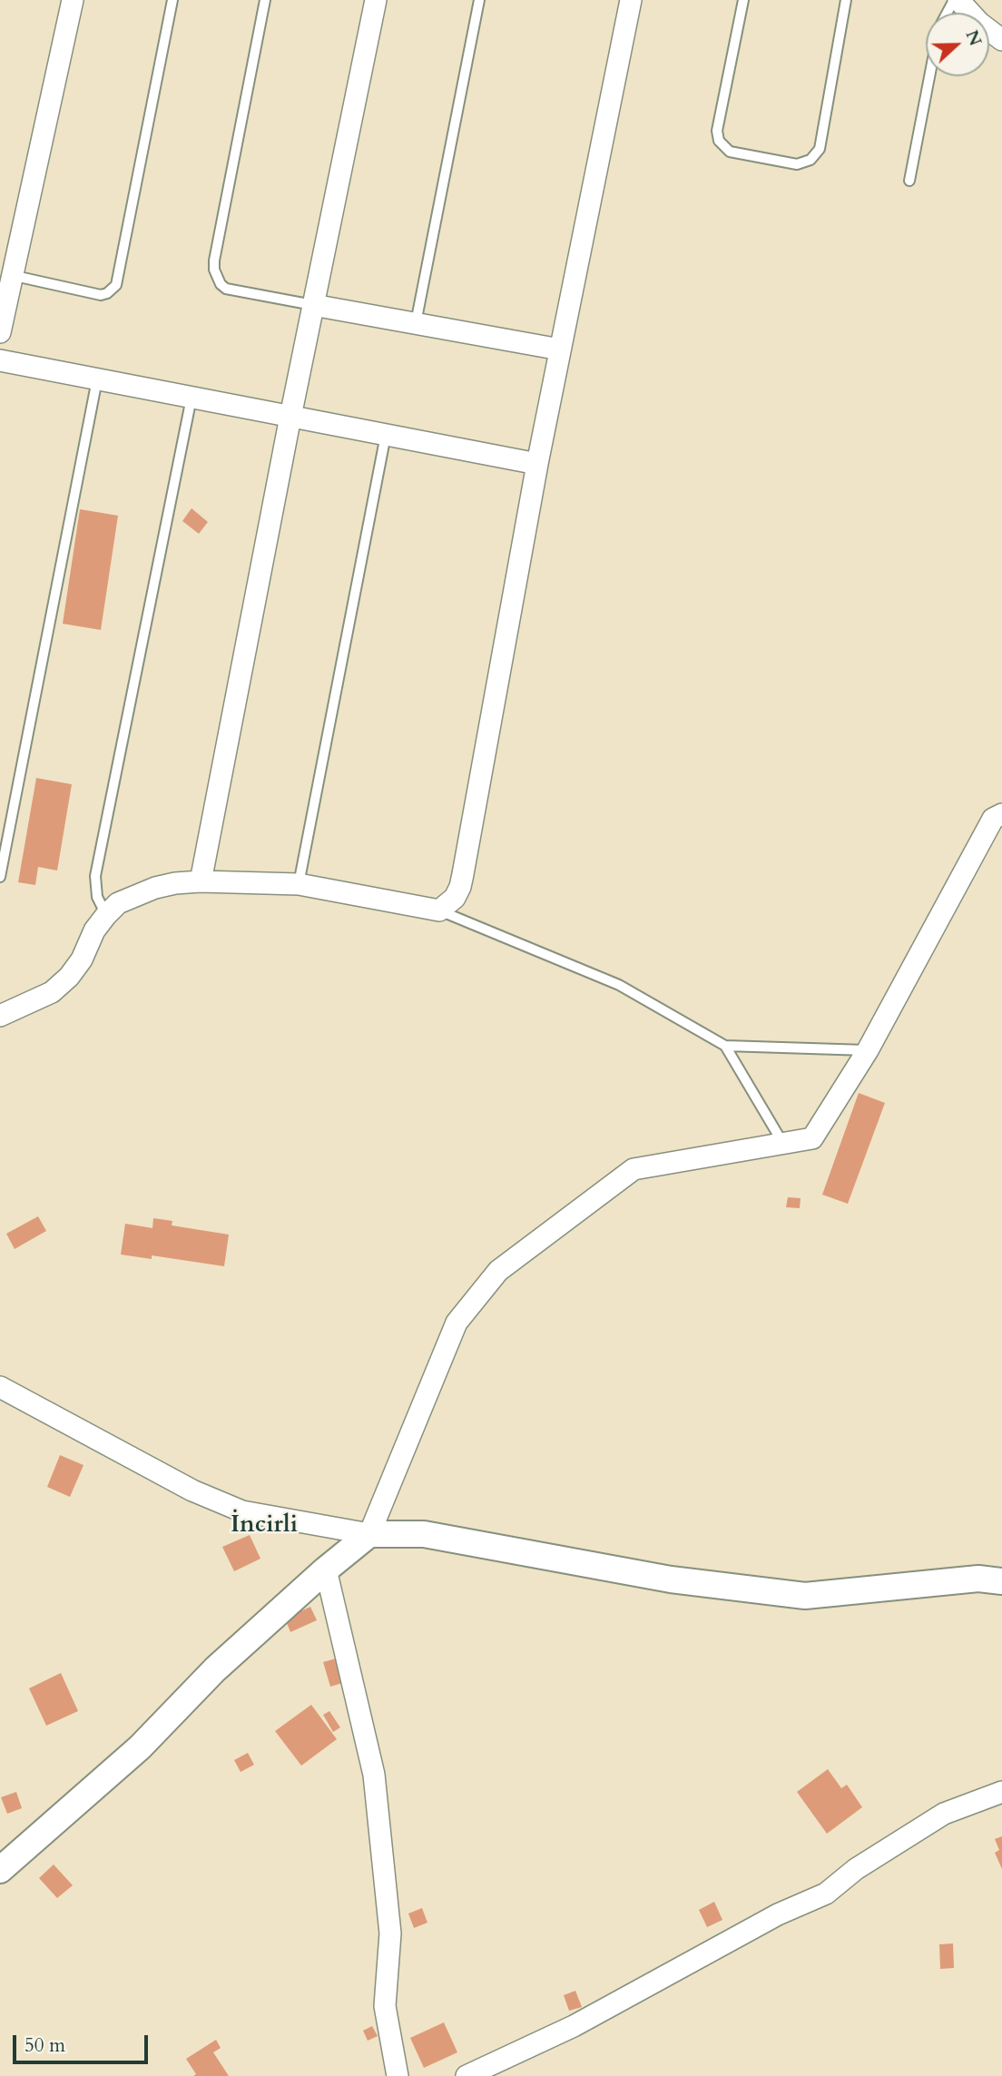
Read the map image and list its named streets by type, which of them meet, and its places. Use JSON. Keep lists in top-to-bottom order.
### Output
{
  "districts": ["İncirli"],
  "scale_bar": "50 m",
  "north": "right"
}
